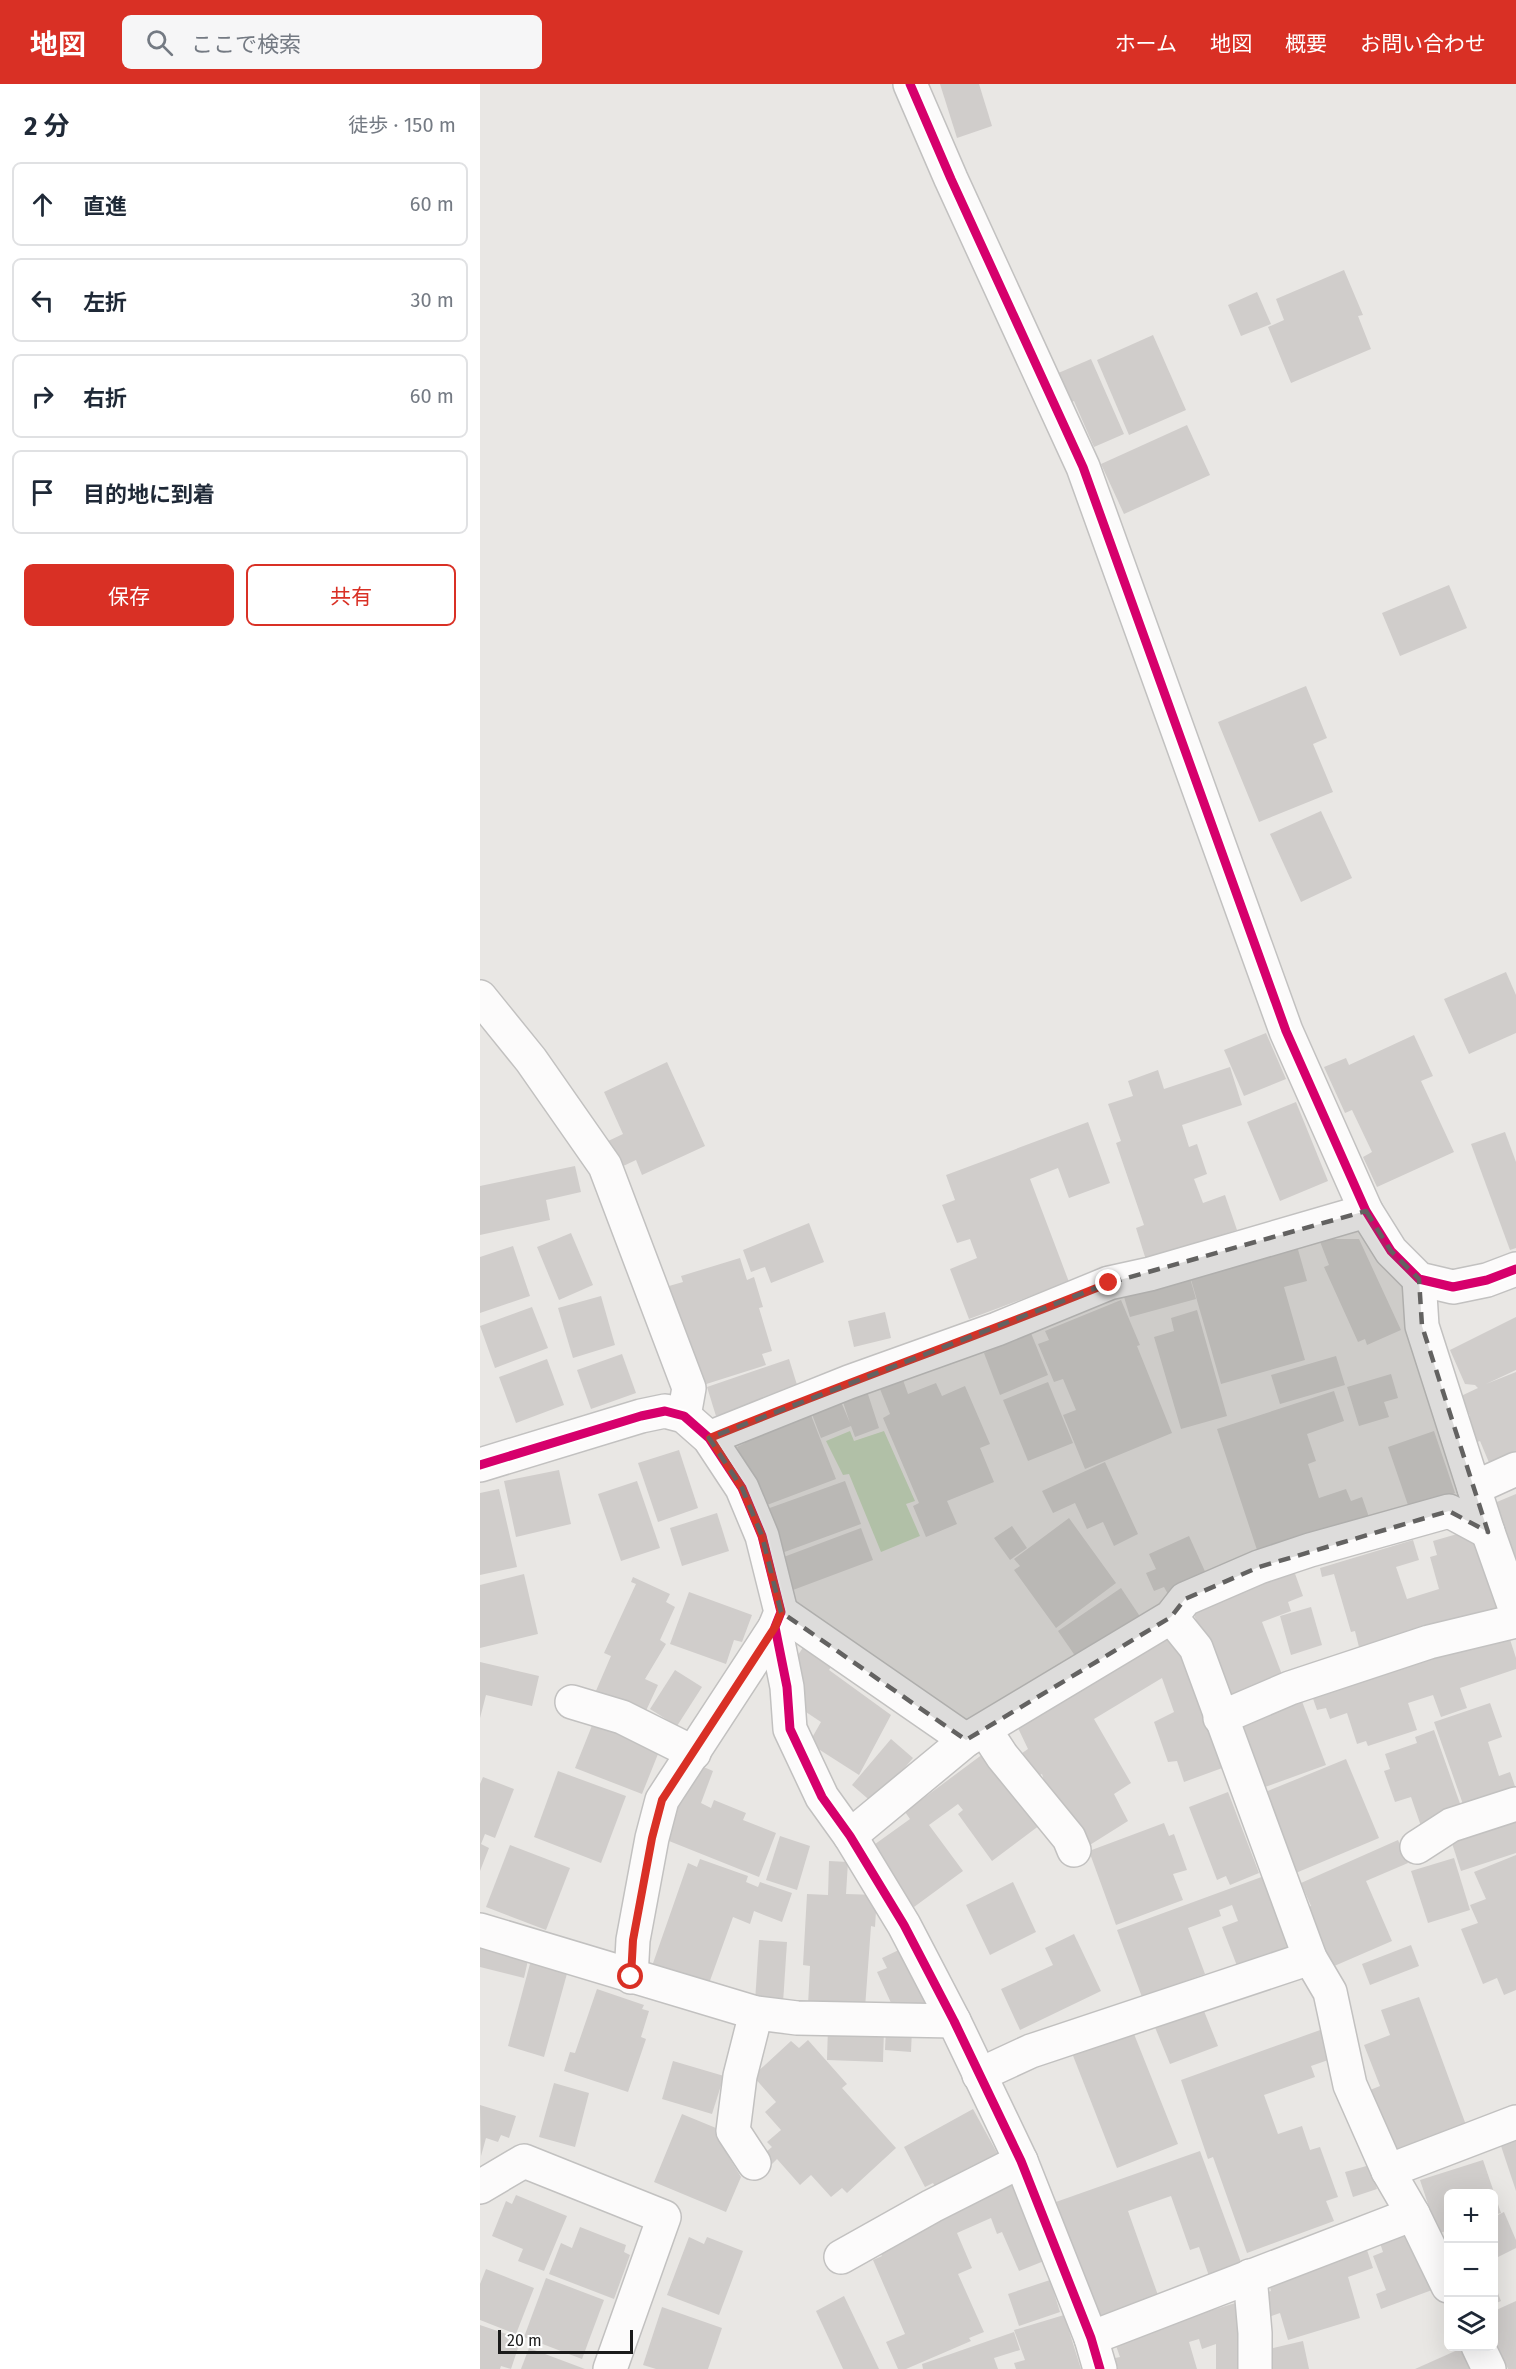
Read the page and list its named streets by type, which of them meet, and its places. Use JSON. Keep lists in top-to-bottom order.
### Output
{
  "scale_bar": "20 m",
  "page": {
    "header": "地図",
    "search": "ここで検索",
    "nav": [
      "ホーム",
      "地図",
      "概要",
      "お問い合わせ"
    ],
    "heading": ["2 分", "徒歩 · 150 m"],
    "list": [
      ["直進", "60 m"],
      ["左折", "30 m"],
      ["右折", "60 m"],
      "目的地に到着"
    ],
    "buttons": ["保存", "共有"],
    "map_buttons": ["+", "−"],
    "scale": "20 m"
  }
}
